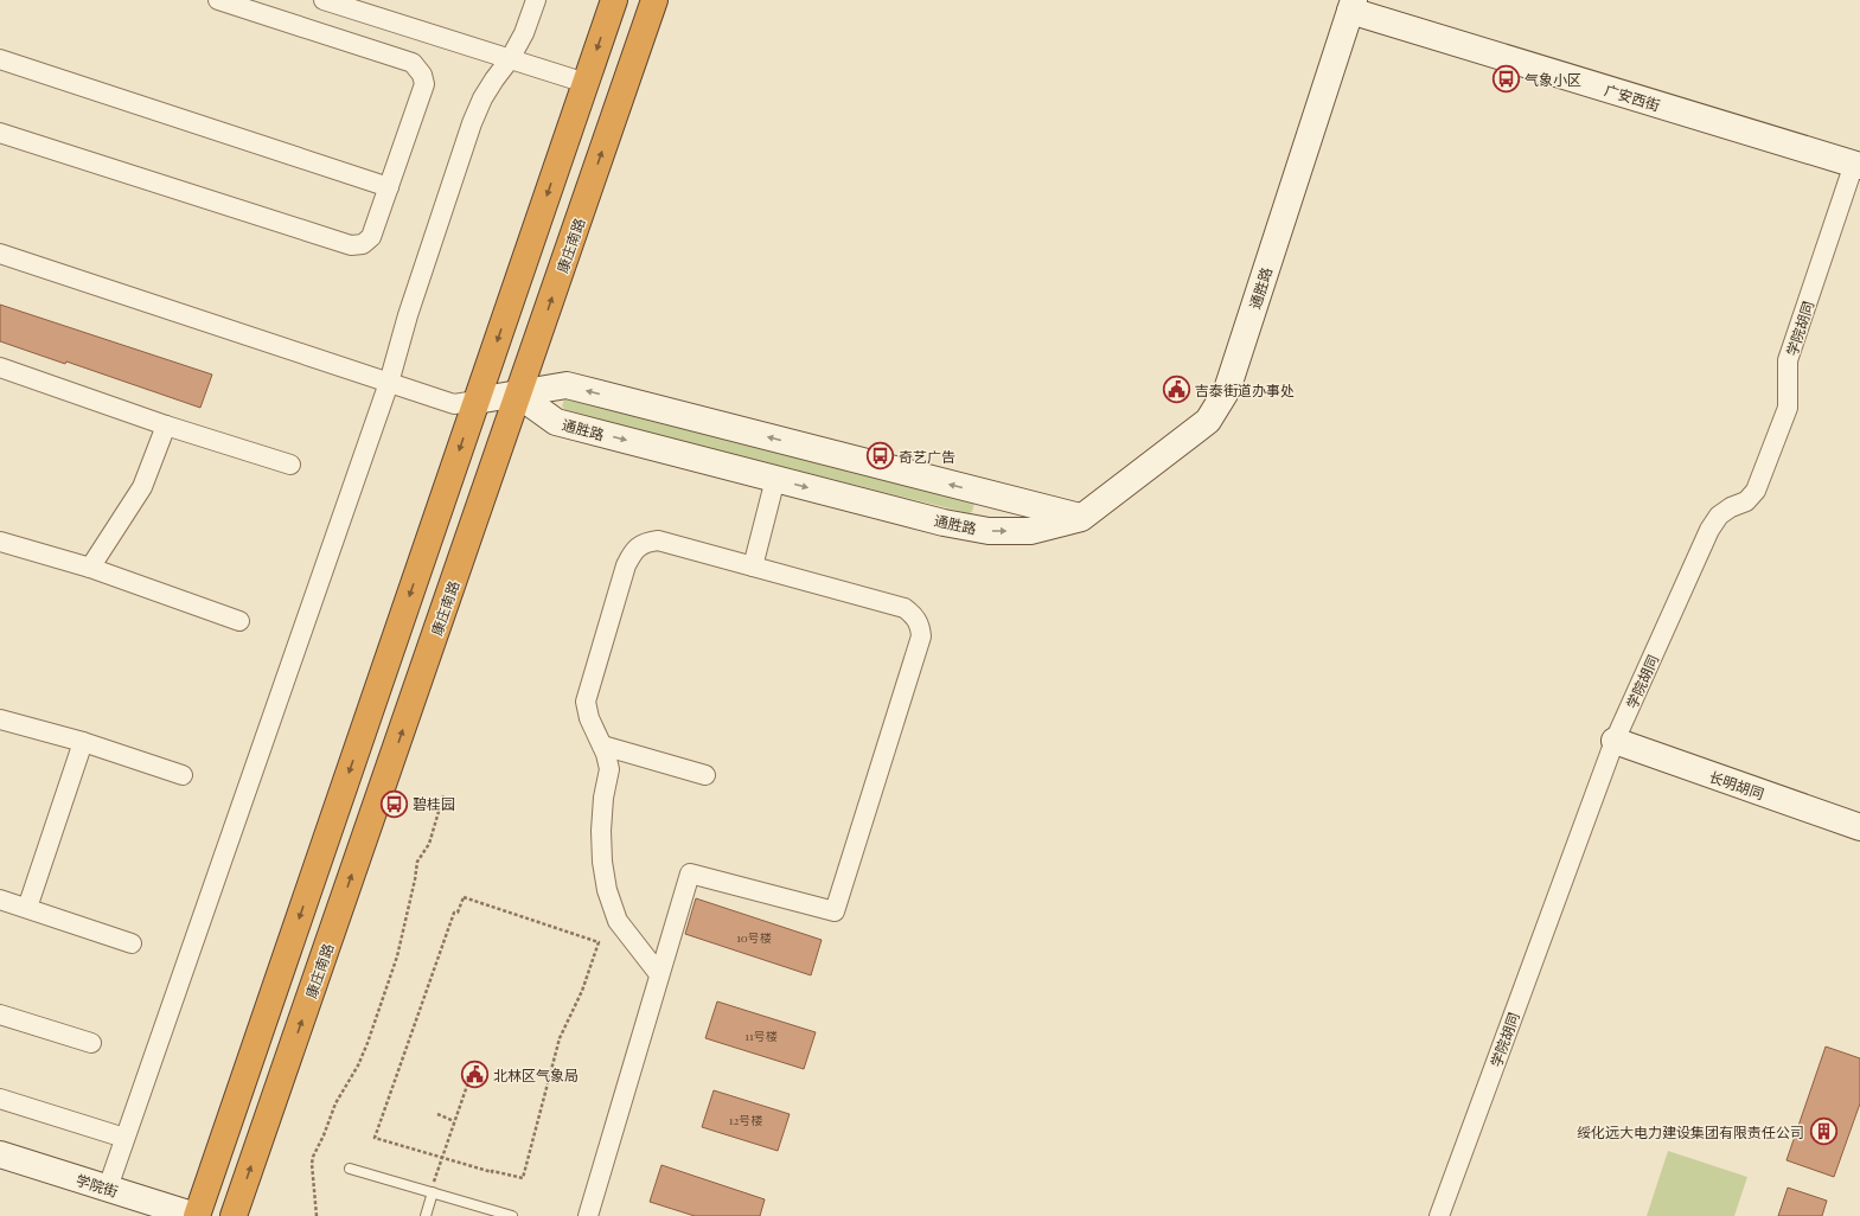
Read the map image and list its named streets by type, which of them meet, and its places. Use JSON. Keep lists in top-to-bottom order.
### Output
{
  "streets": {
    "highway": ["康庄南路"],
    "street": [
      "广安西街",
      "通胜路",
      "学院胡同",
      "长明胡同",
      "学院街"
    ]
  },
  "crossings": [
    ["广安西街", "通胜路"],
    ["广安西街", "学院胡同"],
    ["康庄南路", "通胜路"],
    ["学院胡同", "长明胡同"]
  ],
  "places": {
    "bus stop": ["气象小区", "奇艺广告", "碧桂园"],
    "public building": ["吉泰街道办事处", "北林区气象局"],
    "building": ["绥化远大电力建设集团有限责任公司"]
  },
  "house_numbers": ["10号楼", "11号楼", "12号楼"]
}
